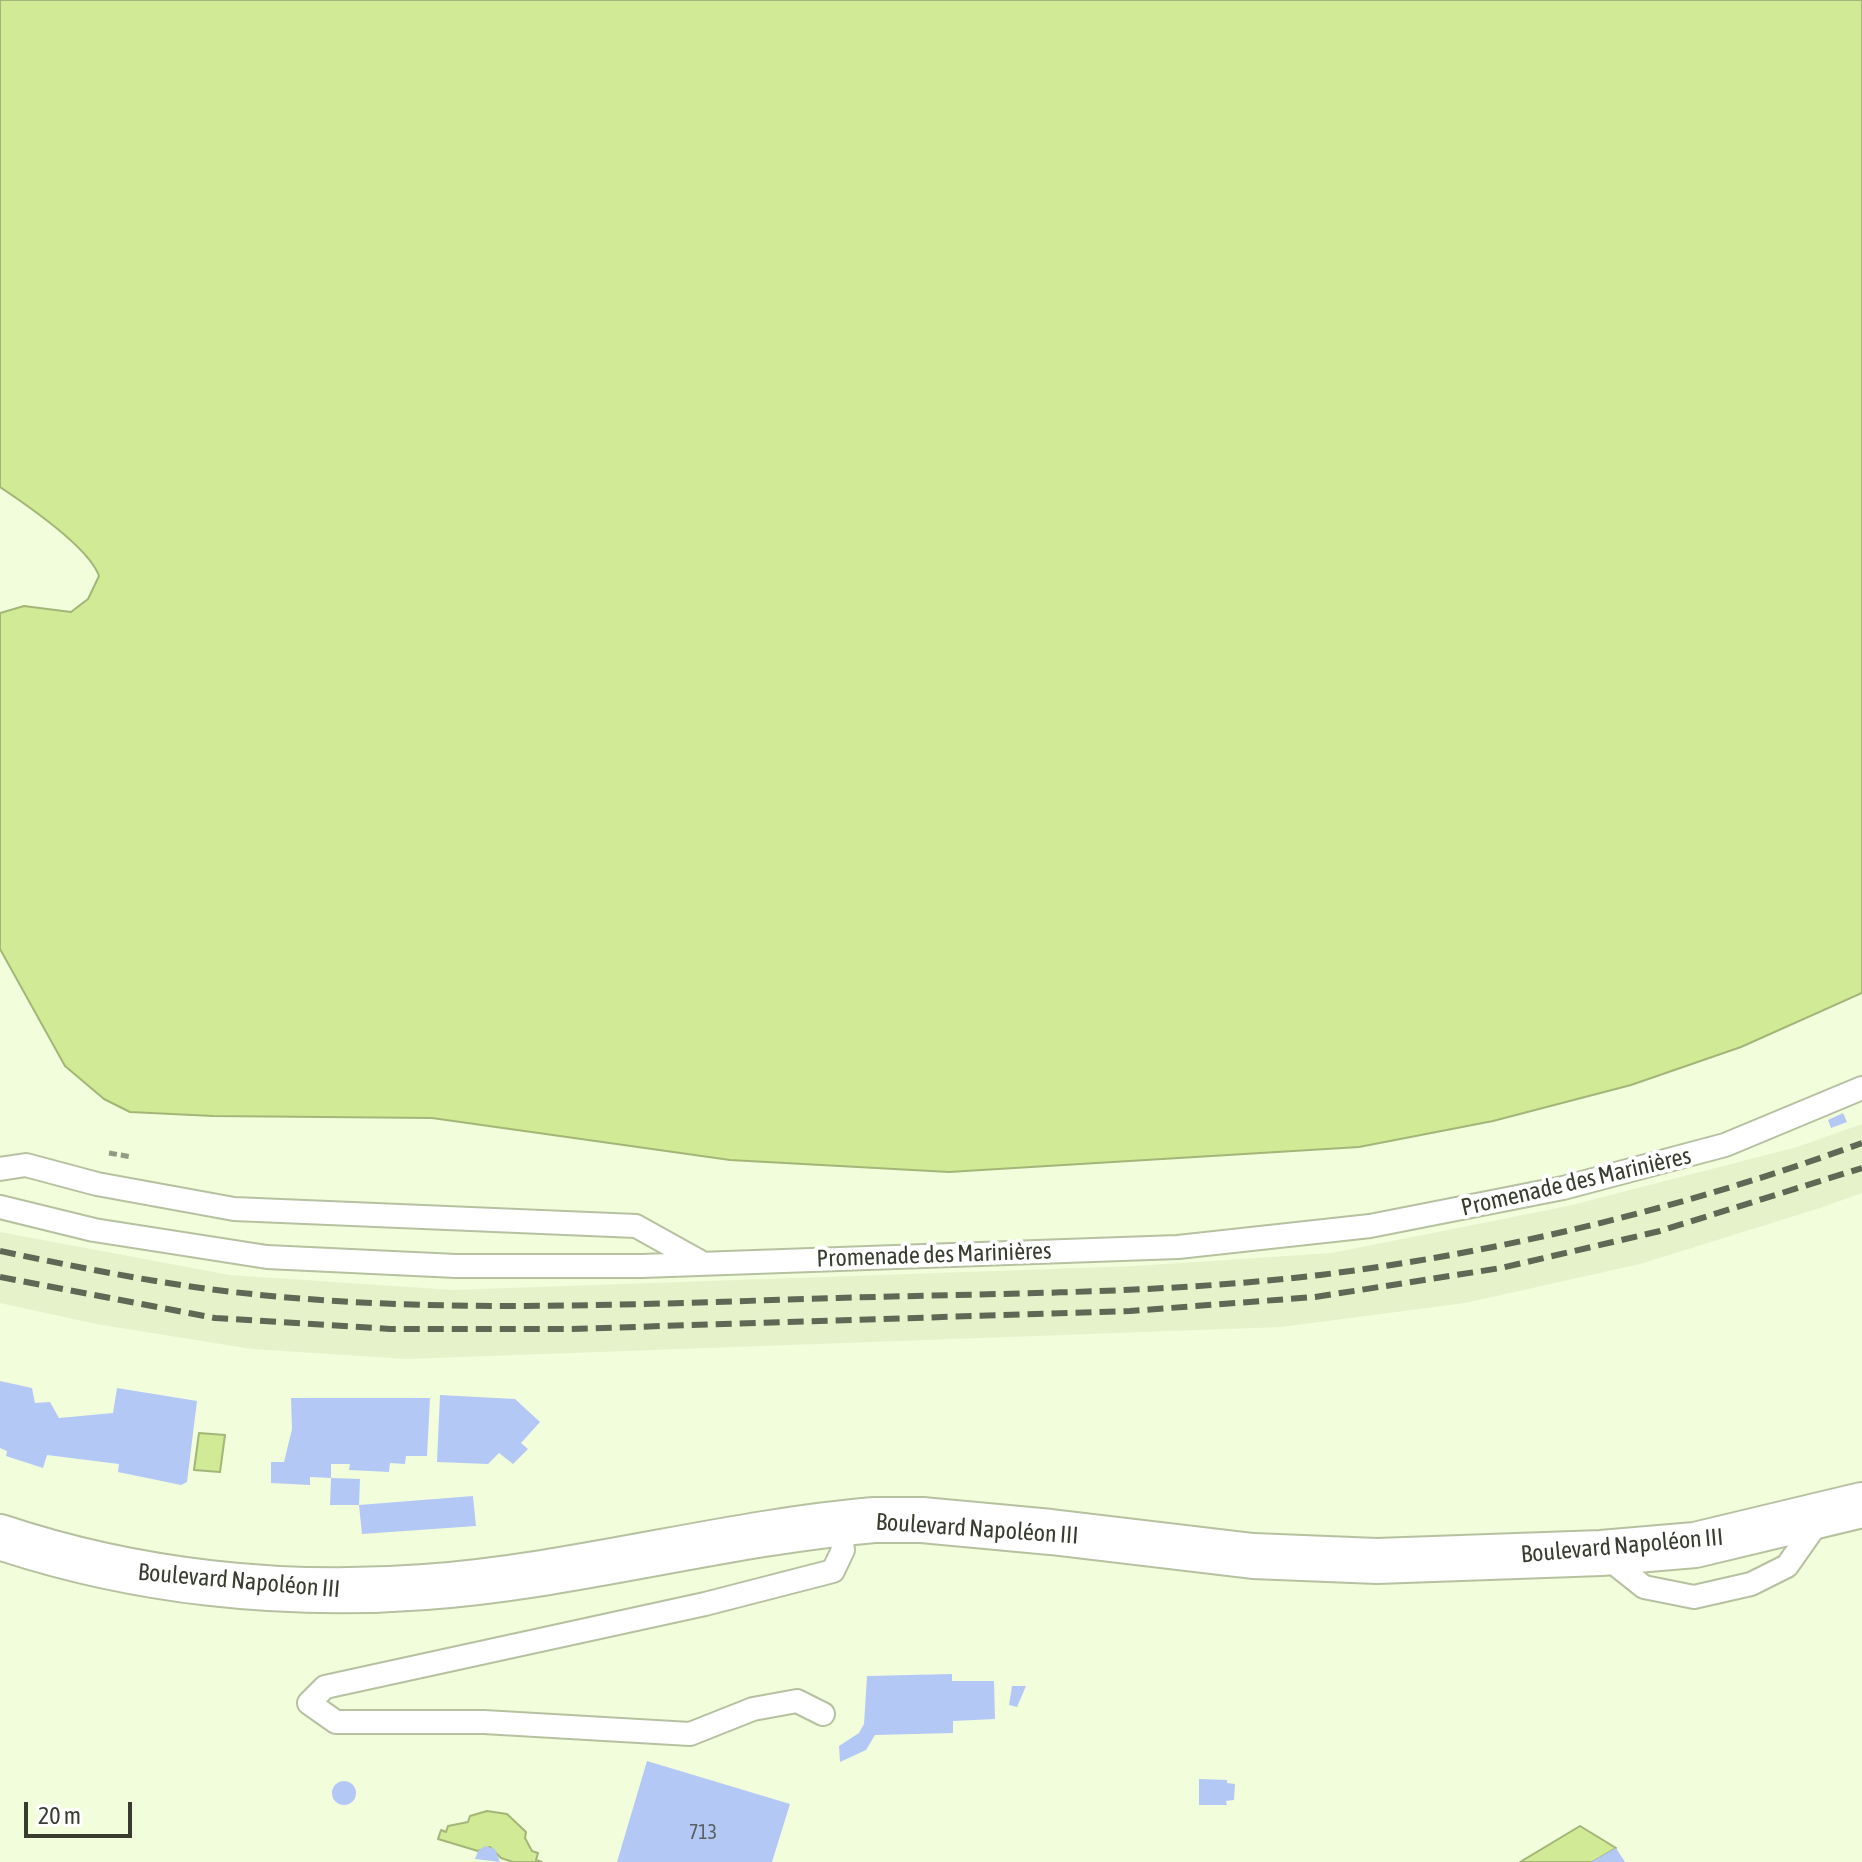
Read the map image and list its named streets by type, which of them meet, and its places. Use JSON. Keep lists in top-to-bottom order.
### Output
{
  "streets": {
    "main road": ["Boulevard Napoléon III"],
    "lane": ["Promenade des Marinières"]
  },
  "house_numbers": ["713"],
  "scale_bar": "20 m"
}
